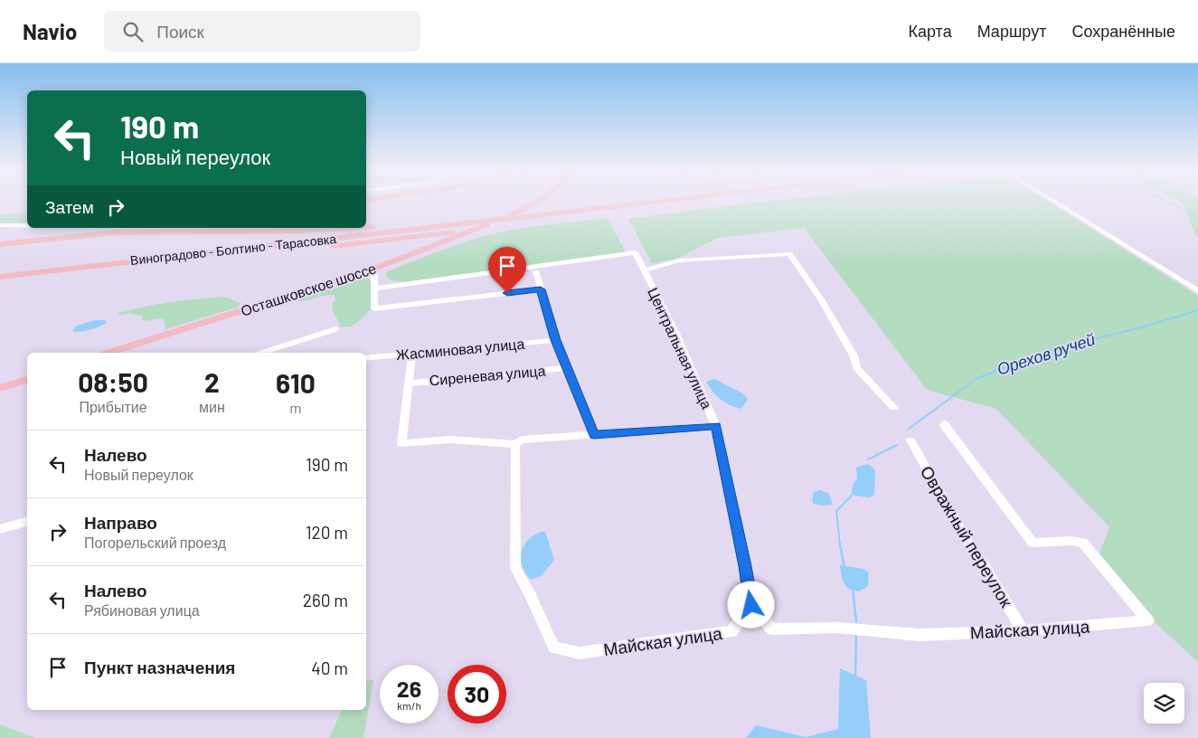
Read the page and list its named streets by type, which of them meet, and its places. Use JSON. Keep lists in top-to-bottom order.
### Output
{
  "streets": {
    "main road": ["Виноградово - Болтино - Тарасовка", "Осташковское шоссе"],
    "street": [
      "Центральная улица",
      "Жасминовая улица",
      "Сиреневая улица",
      "Овражный переулок",
      "Майская улица"
    ]
  },
  "crossings": [
    ["Центральная улица", "Майская улица"],
    ["Овражный переулок", "Майская улица"]
  ],
  "water": ["Орехов ручей"],
  "page": {
    "header": "Navio",
    "search": "Поиск",
    "nav": ["Карта", "Маршрут", "Сохранённые"],
    "turn": ["190 m", "Новый переулок"],
    "then": "Затем",
    "eta": [
      "08:50",
      "Прибытие",
      "2",
      "мин",
      "610",
      "m"
    ],
    "list": [
      {
        "name": "Налево",
        "note": "Новый переулок",
        "value": "190 m"
      },
      {
        "name": "Направо",
        "note": "Погорельский проезд",
        "value": "120 m"
      },
      {
        "name": "Налево",
        "note": "Рябиновая улица",
        "value": "260 m"
      },
      {
        "name": "Пункт назначения",
        "value": "40 m"
      }
    ],
    "speed": "26 km/h",
    "limit": "30"
  }
}
